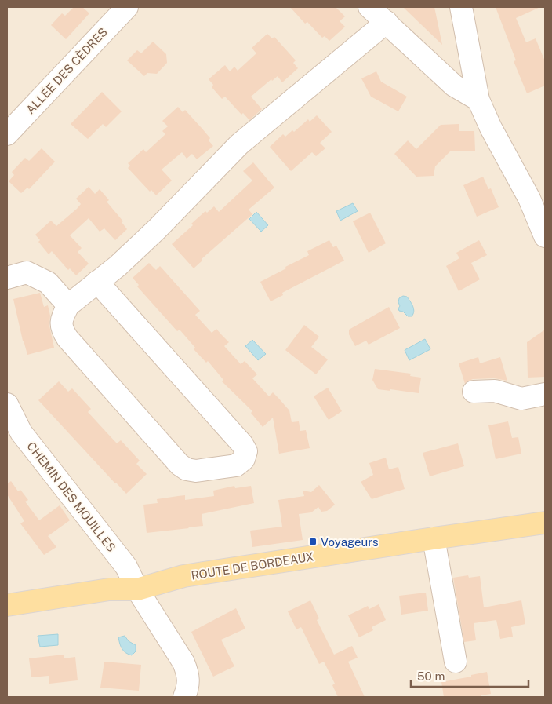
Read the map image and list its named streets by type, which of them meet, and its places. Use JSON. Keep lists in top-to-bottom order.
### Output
{
  "streets": {
    "main road": ["ROUTE DE BORDEAUX"],
    "street": ["ALLÉE DES CÈDRES", "CHEMIN DES MOUILLES"]
  },
  "crossings": [
    ["CHEMIN DES MOUILLES", "ROUTE DE BORDEAUX"]
  ],
  "places": {
    "transit": ["Voyageurs"]
  },
  "scale_bar": "50 m"
}
